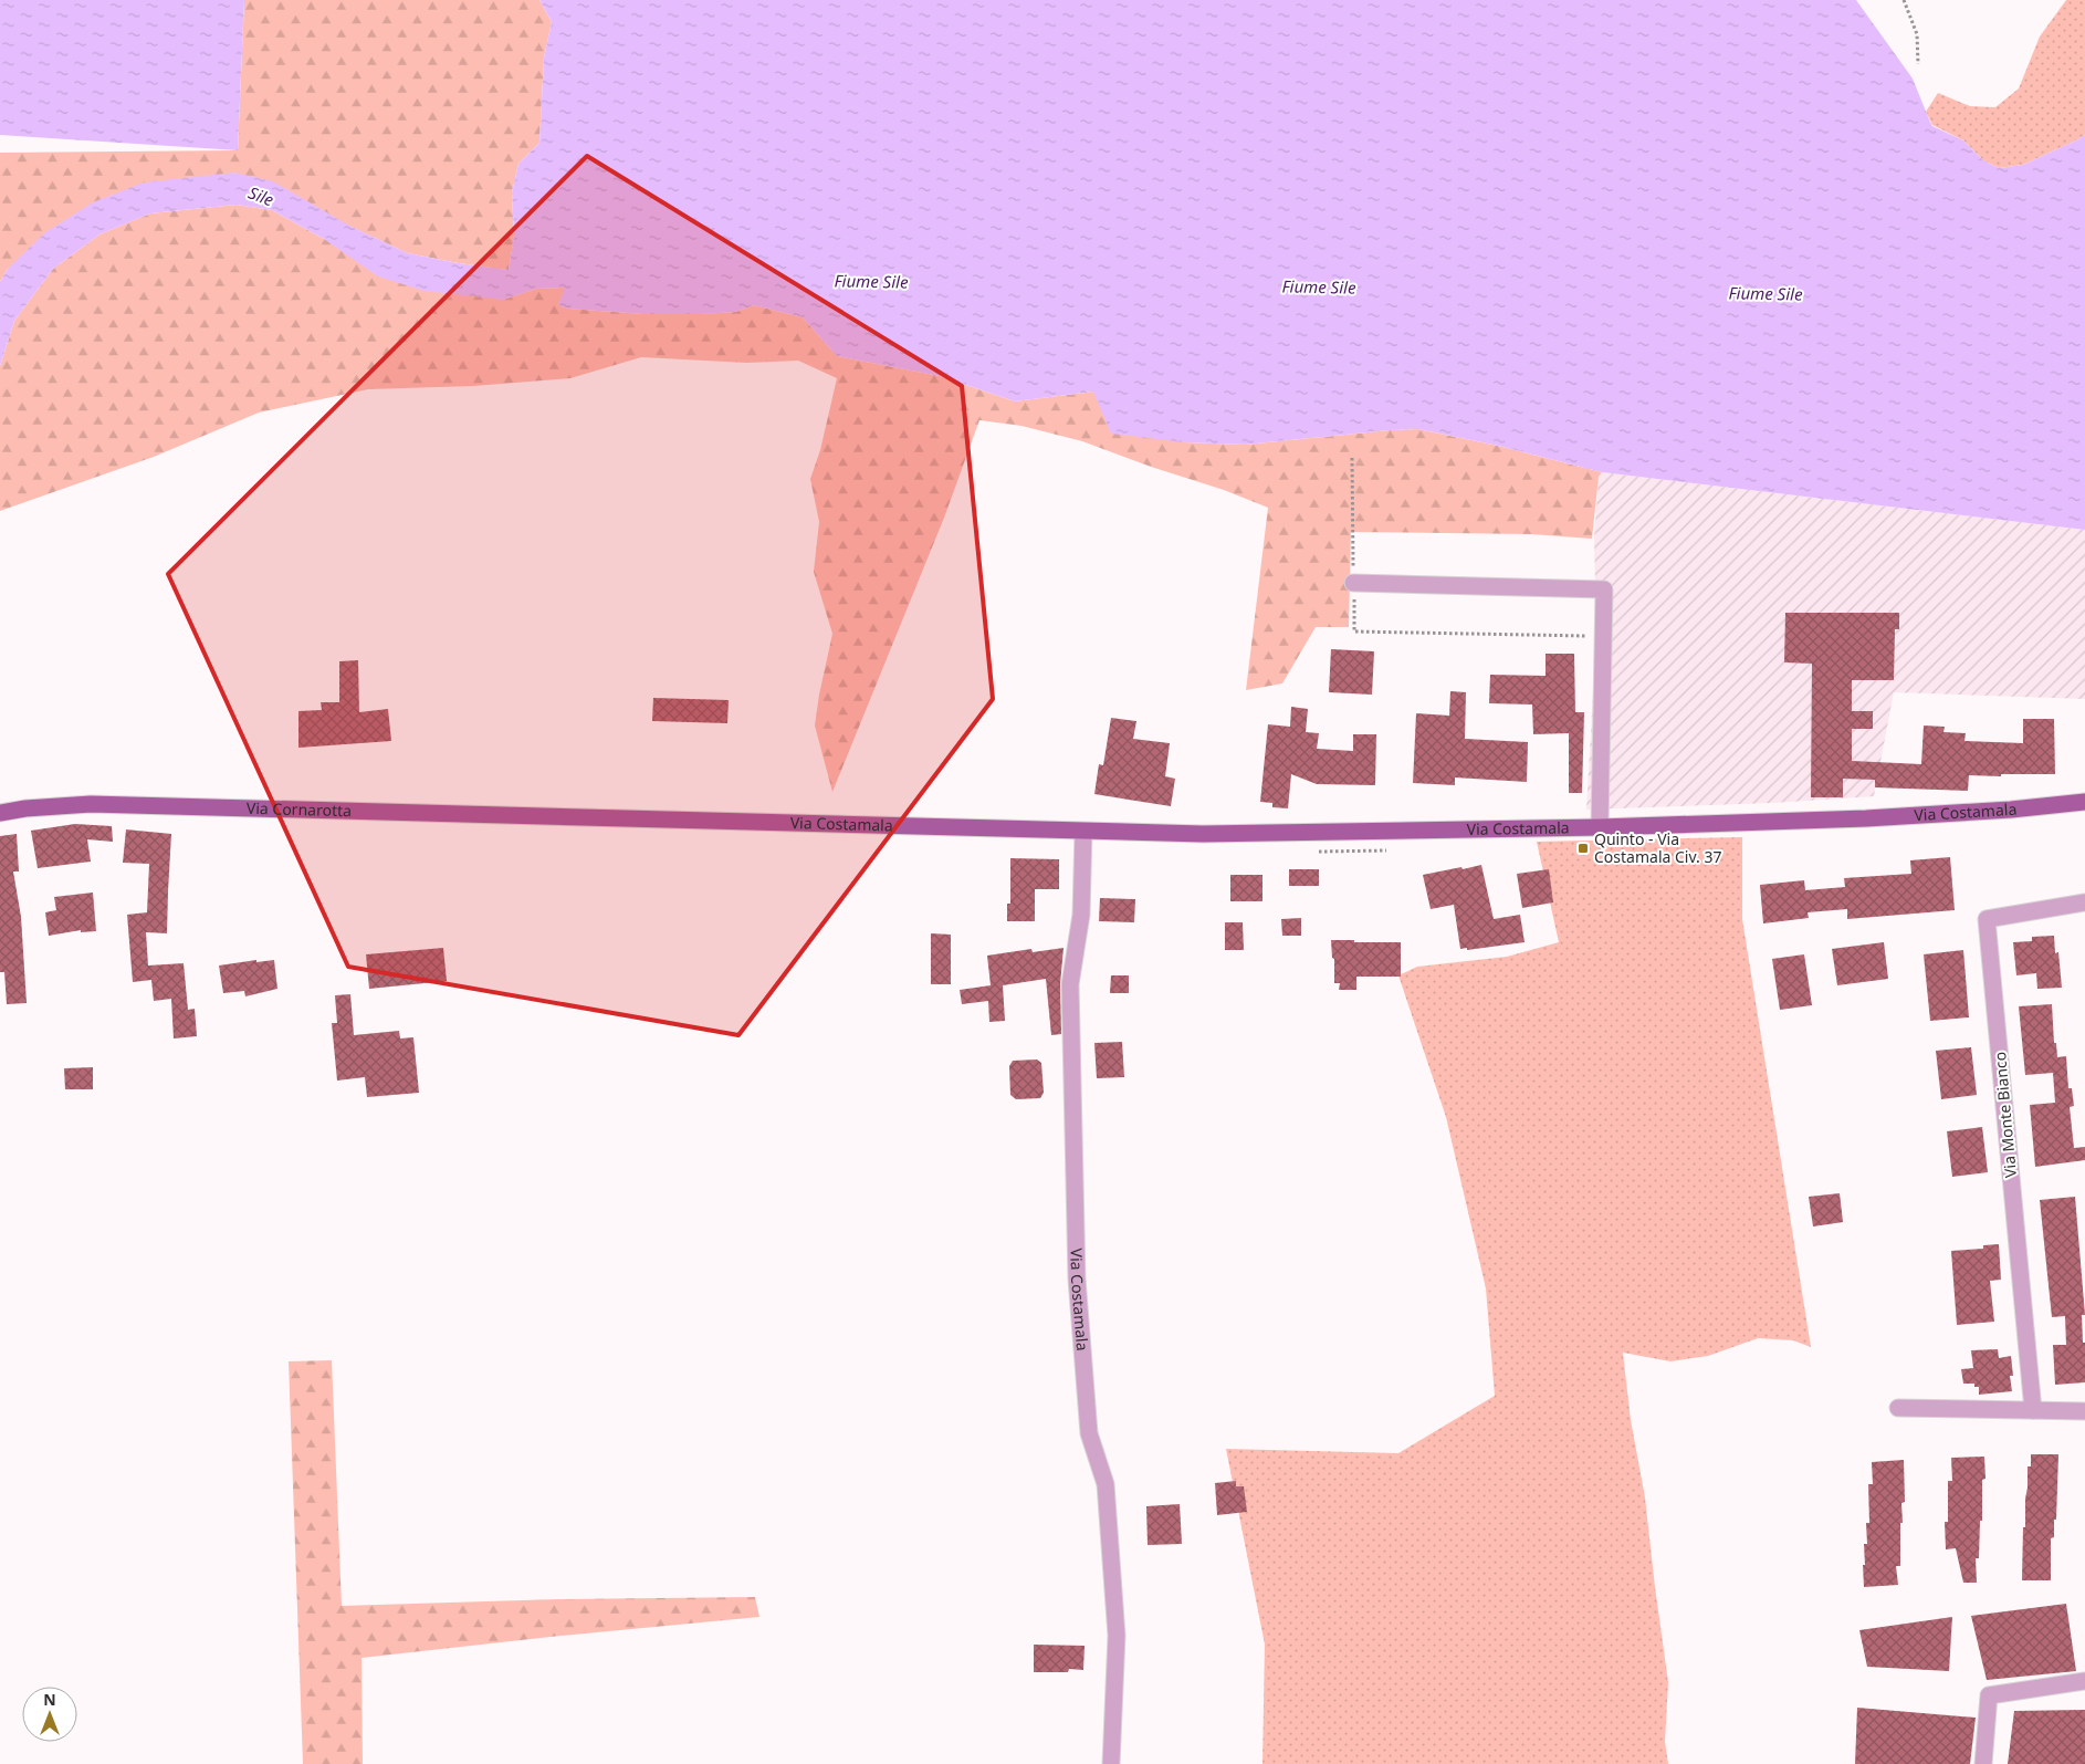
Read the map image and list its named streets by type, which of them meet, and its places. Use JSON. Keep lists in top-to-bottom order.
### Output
{
  "streets": {
    "main road": ["Via Cornarotta", "Via Costamala"],
    "street": ["Via Monte Bianco"]
  },
  "crossings": [
    ["Via Cornarotta", "Via Costamala"]
  ],
  "water": ["Sile", "Fiume Sile"],
  "places": {
    "transit": ["Quinto - Via Costamala Civ. 37"]
  },
  "north": "top"
}
